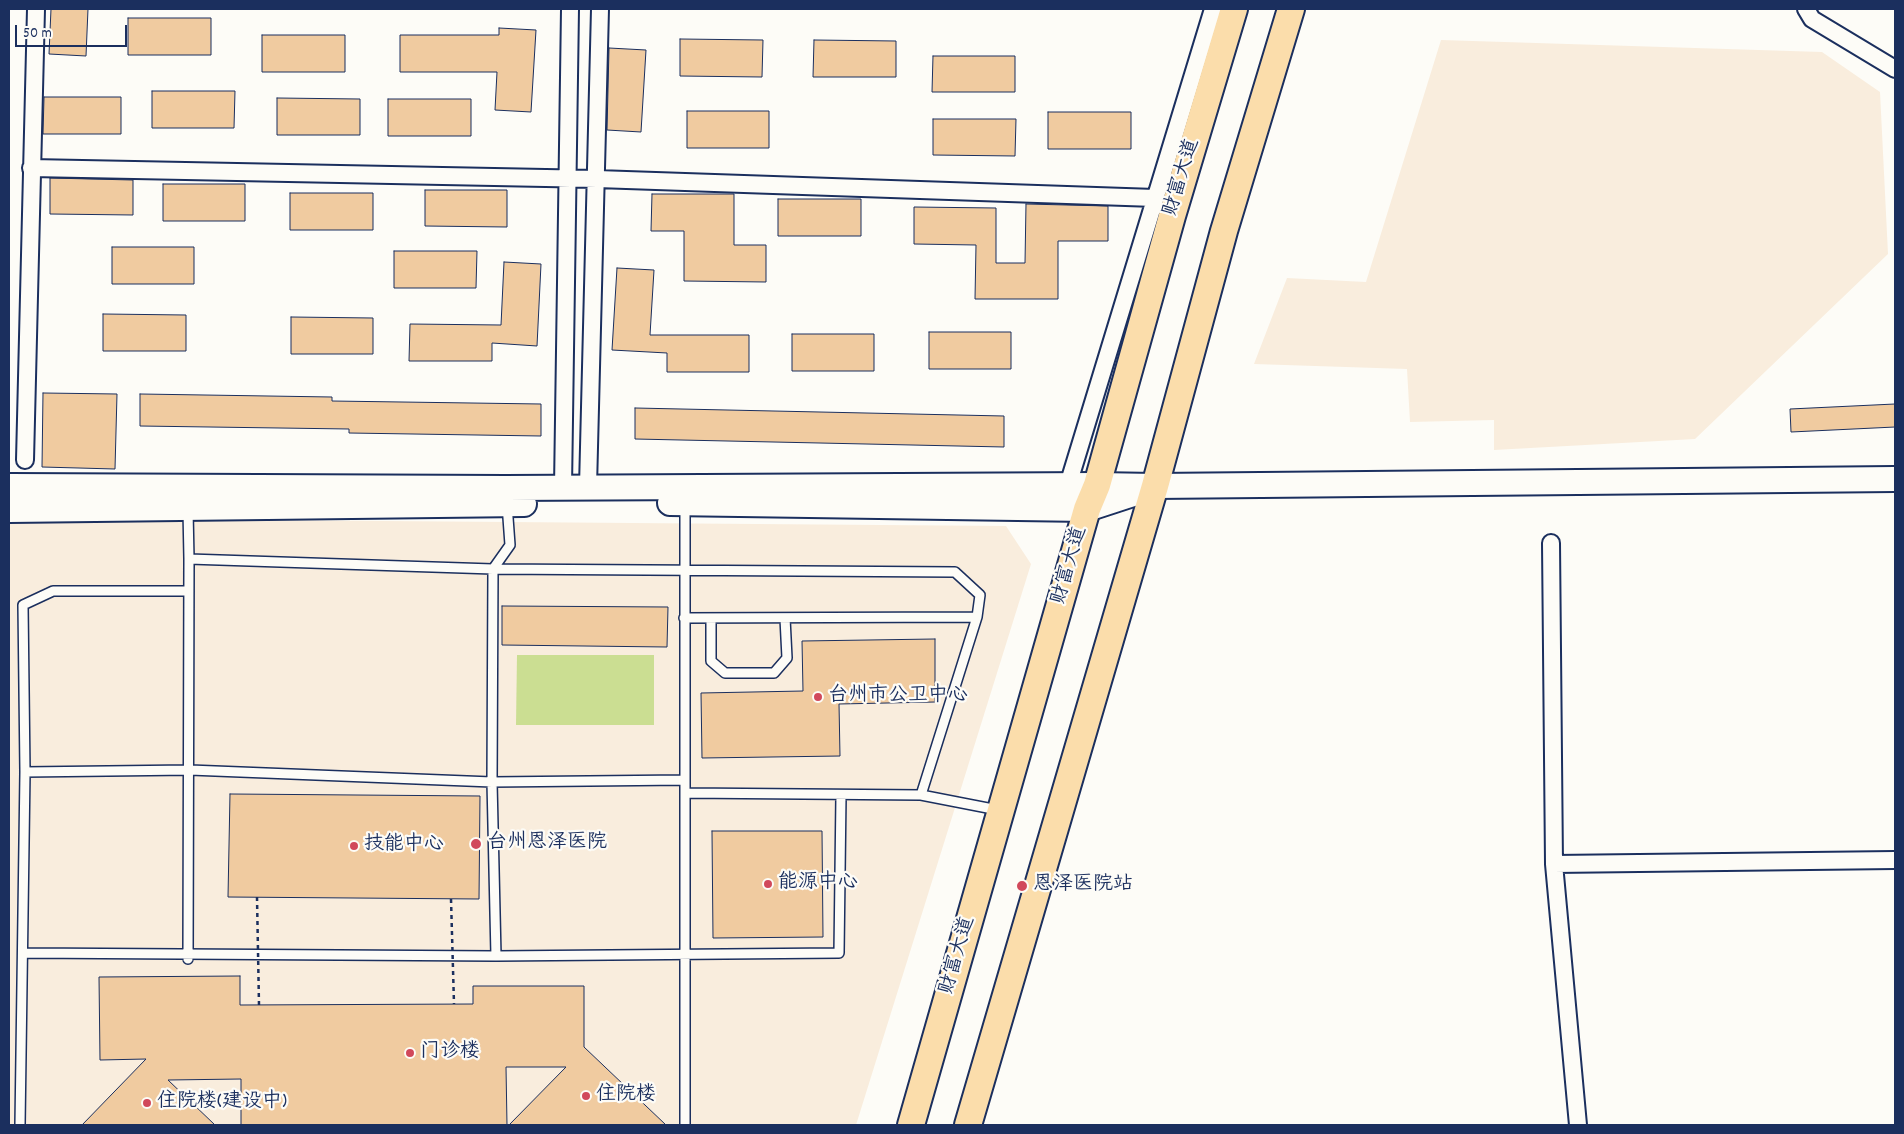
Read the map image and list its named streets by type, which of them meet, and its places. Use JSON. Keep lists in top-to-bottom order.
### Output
{
  "streets": {
    "main road": ["财富大道"]
  },
  "places": [
    "台州市公卫中心",
    "台州恩泽医院",
    "技能中心",
    "能源中心",
    "恩泽医院站",
    "门诊楼",
    "住院楼",
    "住院楼(建设中)"
  ],
  "scale_bar": "50 m"
}
